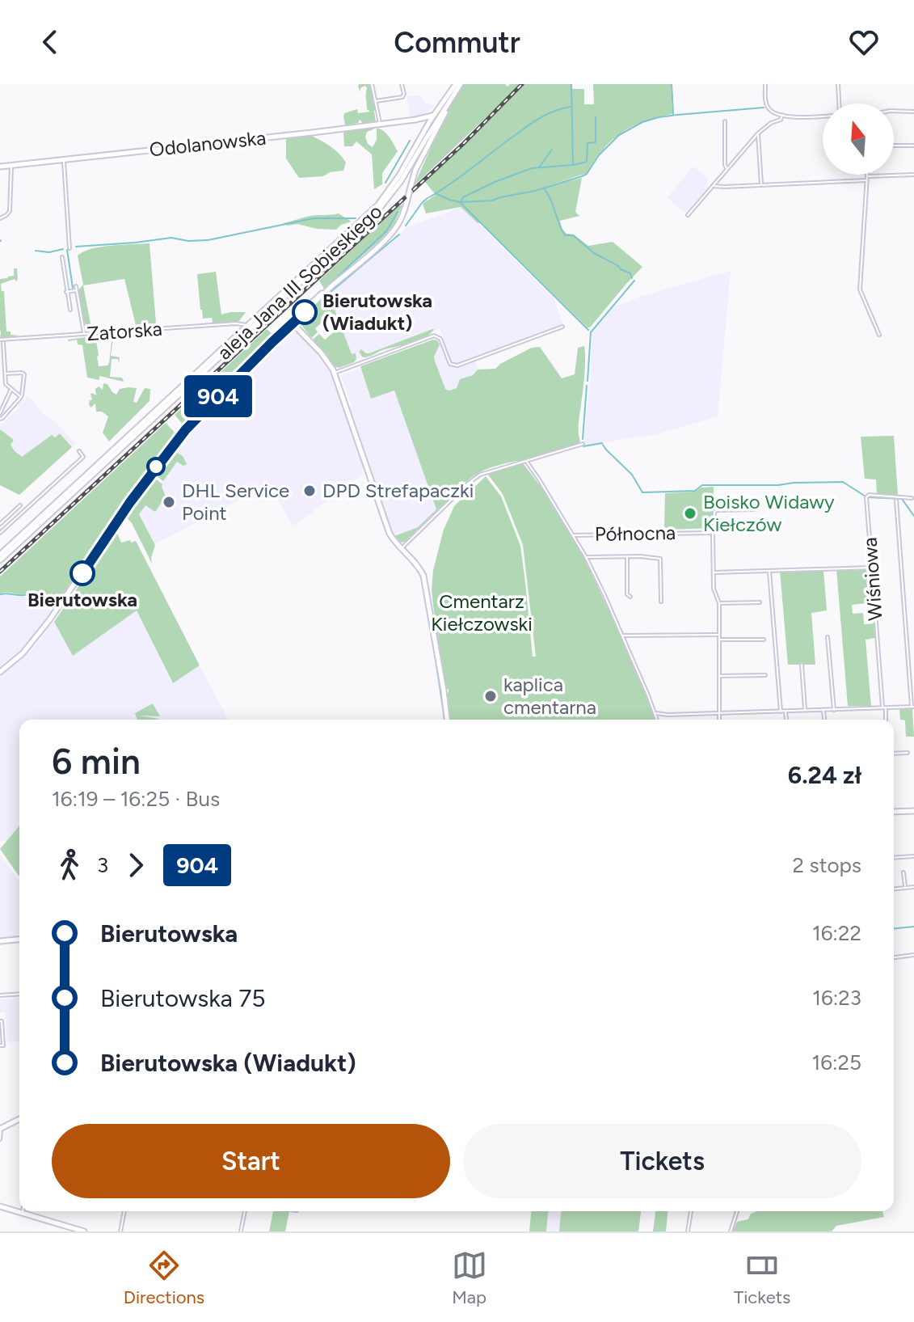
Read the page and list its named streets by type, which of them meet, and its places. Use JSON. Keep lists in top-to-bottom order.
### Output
{
  "streets": {
    "street": [
      "Odolanowska",
      "aleja Jana III Sobieskiego",
      "Zatorska",
      "Północna",
      "Wiśniowa"
    ]
  },
  "crossings": [
    ["Odolanowska", "aleja Jana III Sobieskiego"],
    ["aleja Jana III Sobieskiego", "Zatorska"]
  ],
  "parks": ["Cmentarz Kiełczowski"],
  "places": [
    "Bierutowska (Wiadukt)",
    "DPD Strefapaczki",
    "DHL Service Point",
    "Boisko Widawy Kiełczów",
    "Bierutowska",
    "kaplica cmentarna"
  ],
  "lines": ["bus line 904"],
  "north": "top",
  "page": {
    "header": "Commutr",
    "on_map": "904",
    "heading": ["6 min", "16:19 – 16:25 · Bus", "6.24 zł"],
    "legs": ["3", "904", "2 stops"],
    "list": [
      {
        "name": "Bierutowska",
        "value": "16:22"
      },
      {
        "name": "Bierutowska 75",
        "value": "16:23"
      },
      {
        "name": "Bierutowska (Wiadukt)",
        "value": "16:25"
      }
    ],
    "buttons": ["Start", "Tickets"],
    "tabs": ["Directions", "Map", "Tickets"]
  }
}
